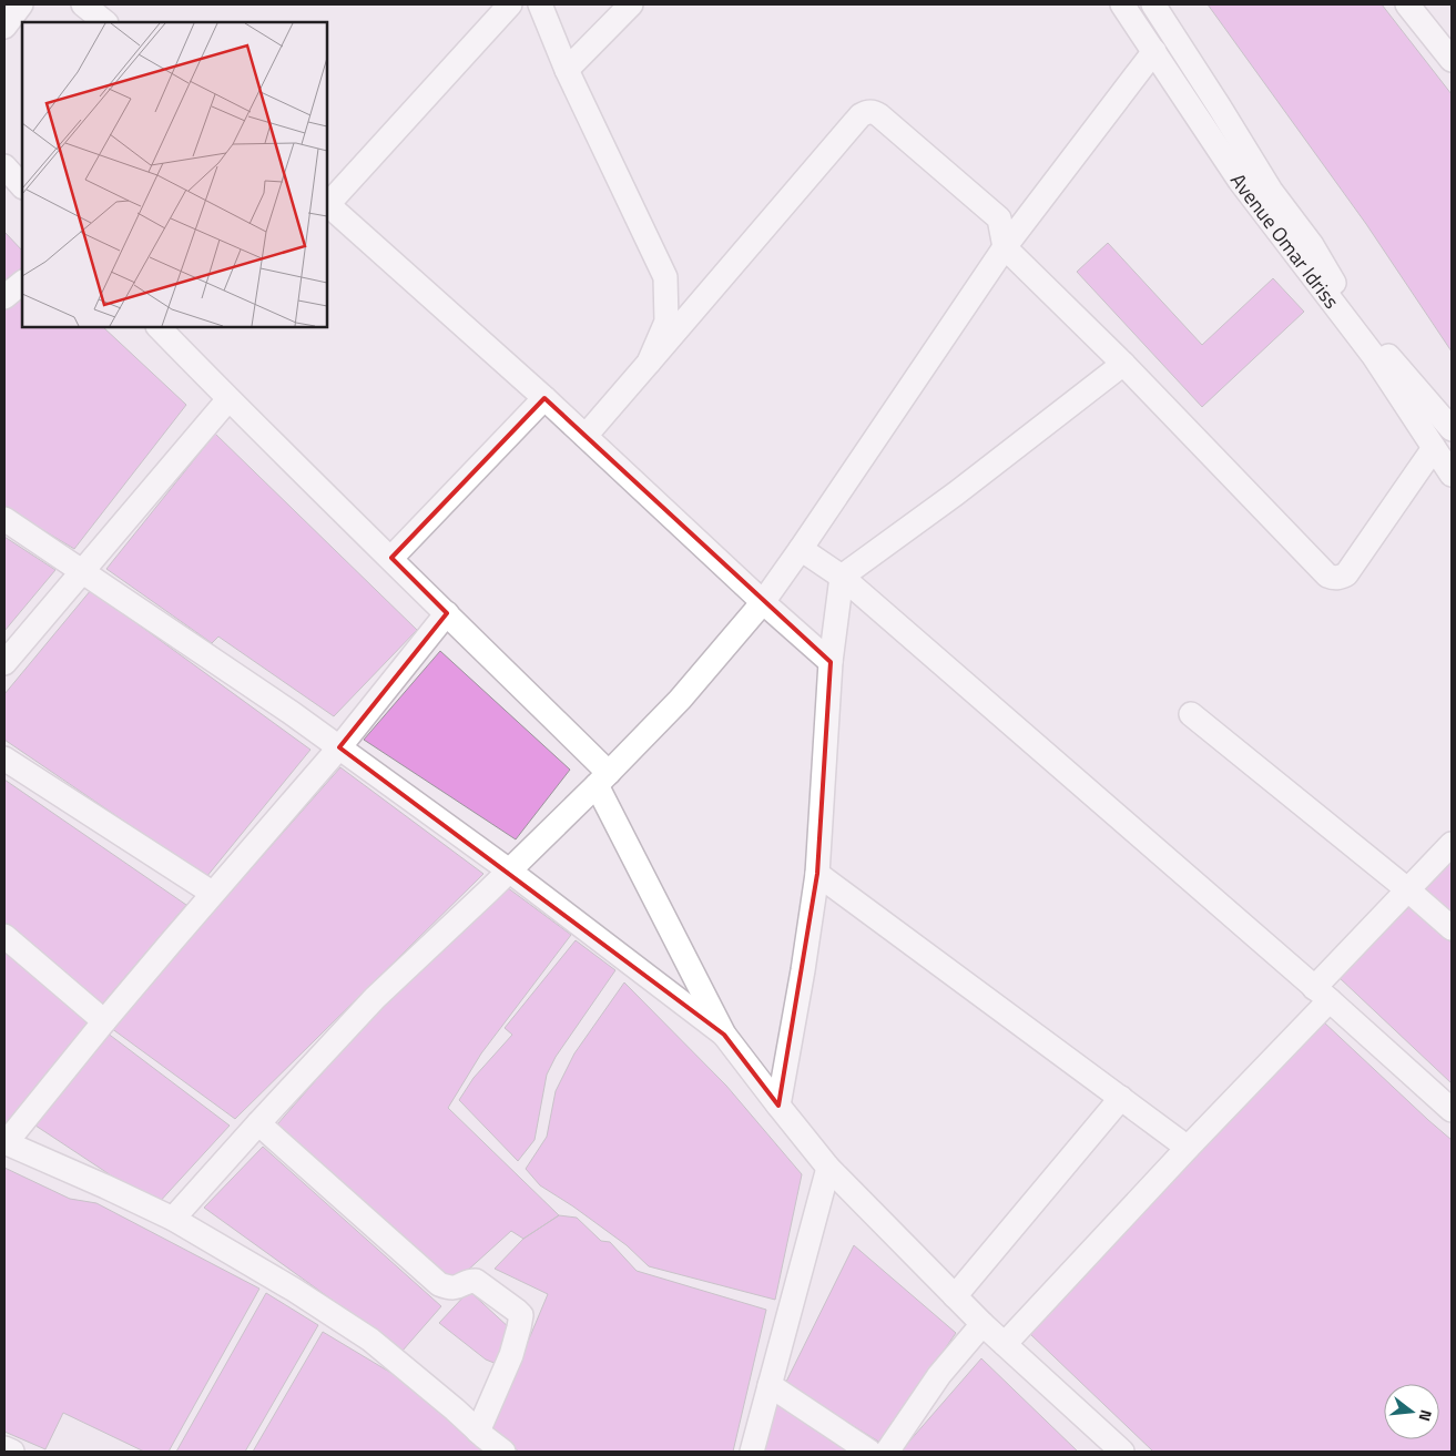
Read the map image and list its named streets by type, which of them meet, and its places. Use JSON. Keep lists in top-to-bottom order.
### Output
{
  "streets": {
    "street": ["Avenue Omar Idriss"]
  },
  "north": "right"
}
